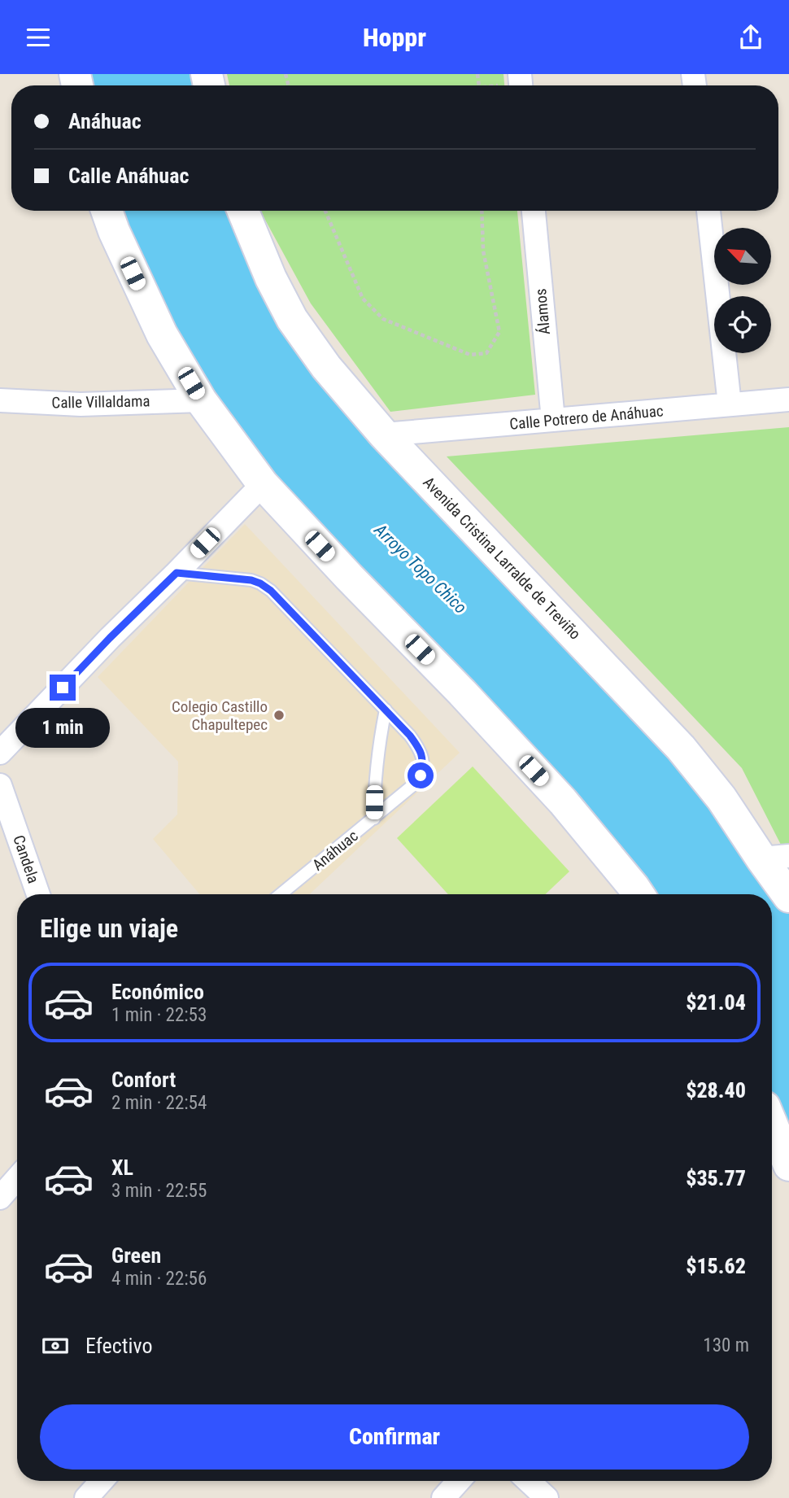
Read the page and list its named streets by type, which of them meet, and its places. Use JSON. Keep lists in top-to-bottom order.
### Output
{
  "streets": {
    "main road": ["Avenida Cristina Larralde de Treviño"],
    "street": [
      "Álamos",
      "Calle Villaldama",
      "Calle Potrero de Anáhuac",
      "Candela"
    ],
    "lane": ["Anáhuac"]
  },
  "crossings": [
    ["Álamos", "Calle Potrero de Anáhuac"],
    ["Calle Potrero de Anáhuac", "Avenida Cristina Larralde de Treviño"]
  ],
  "water": ["Arroyo Topo Chico"],
  "places": ["Colegio Castillo Chapultepec"],
  "north": "top left",
  "page": {
    "header": "Hoppr",
    "banner": ["Anáhuac", "Calle Anáhuac"],
    "bubble": "1 min",
    "heading": "Elige un viaje",
    "list": [
      {
        "name": "Económico",
        "note": "1 min · 22:53",
        "value": "$21.04"
      },
      {
        "name": "Confort",
        "note": "2 min · 22:54",
        "value": "$28.40"
      },
      {
        "name": "XL",
        "note": "3 min · 22:55",
        "value": "$35.77"
      },
      {
        "name": "Green",
        "note": "4 min · 22:56",
        "value": "$15.62"
      }
    ],
    "pay": ["Efectivo", "130 m"],
    "buttons": "Confirmar"
  }
}
